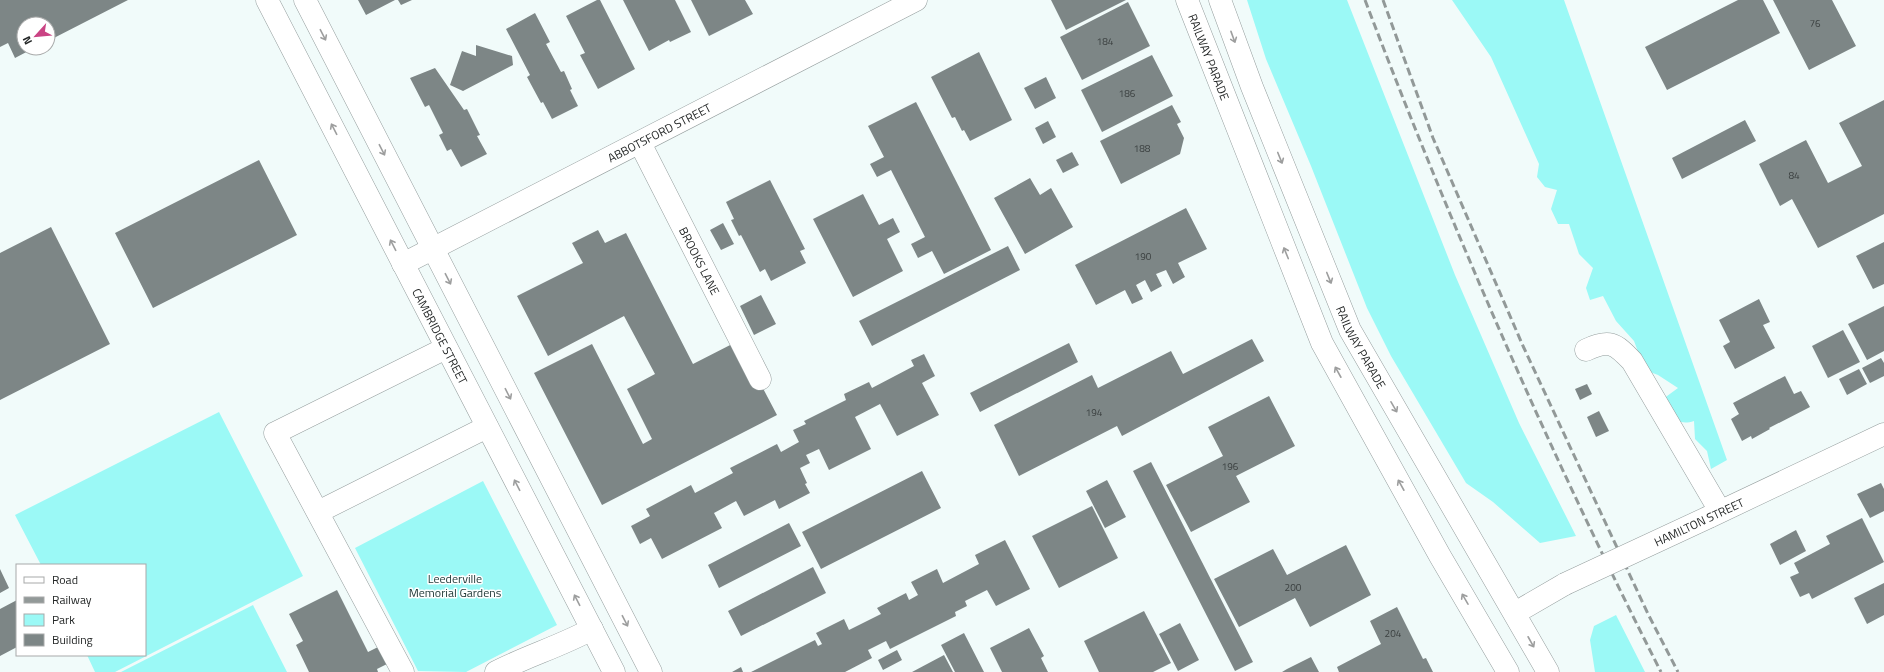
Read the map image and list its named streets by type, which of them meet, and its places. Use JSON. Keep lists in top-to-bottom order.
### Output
{
  "streets": {
    "main road": [
      "RAILWAY PARADE",
      "ABBOTSFORD STREET",
      "BROOKS LANE",
      "CAMBRIDGE STREET",
      "HAMILTON STREET"
    ]
  },
  "crossings": [
    ["RAILWAY PARADE", "HAMILTON STREET"],
    ["ABBOTSFORD STREET", "BROOKS LANE"],
    ["ABBOTSFORD STREET", "CAMBRIDGE STREET"]
  ],
  "parks": ["Leederville Memorial Gardens"],
  "house_numbers": [
    "76",
    "184",
    "186",
    "188",
    "84",
    "190",
    "194",
    "196",
    "200",
    "204"
  ],
  "legend": [
    "Road",
    "Railway",
    "Park",
    "Building"
  ],
  "north": "bottom left"
}
